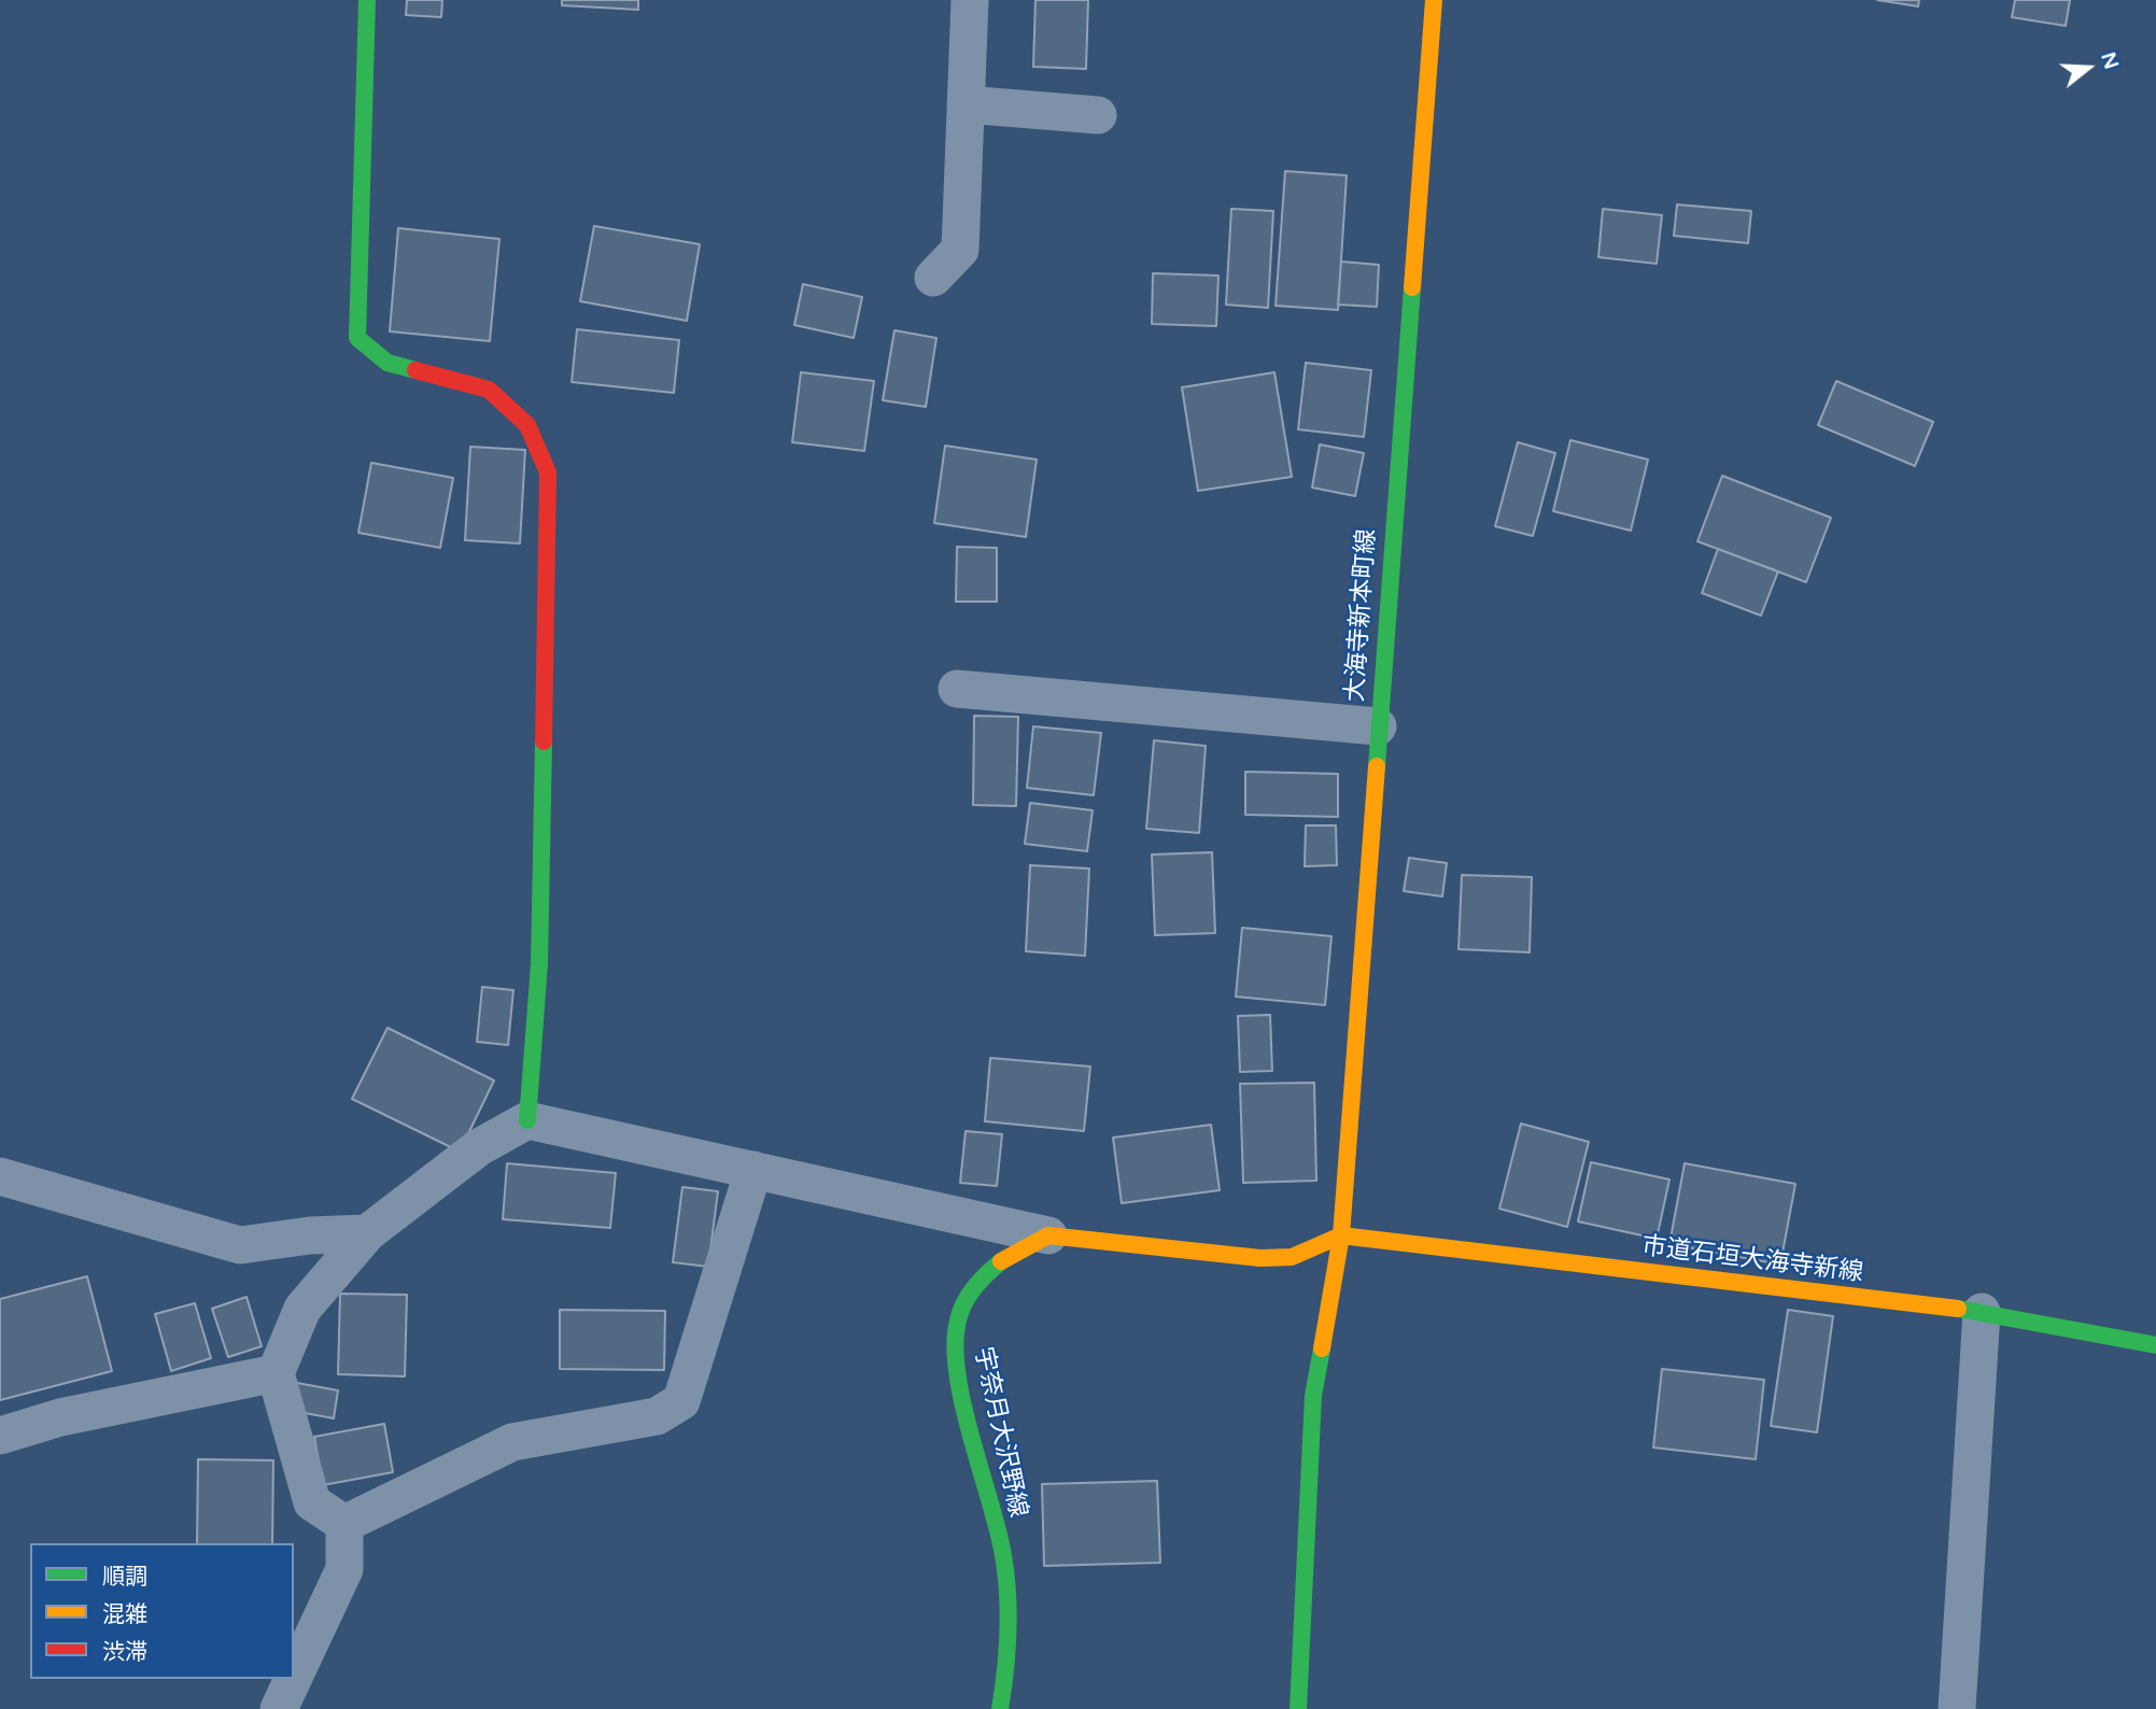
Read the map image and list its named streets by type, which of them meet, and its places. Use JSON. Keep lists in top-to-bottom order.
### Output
{
  "streets": {
    "street": ["大海寺新本町線", "市道石垣大海寺新線", "宇奈月大沢野線"]
  },
  "crossings": [
    ["大海寺新本町線", "市道石垣大海寺新線"],
    ["大海寺新本町線", "宇奈月大沢野線"],
    ["市道石垣大海寺新線", "宇奈月大沢野線"]
  ],
  "legend": ["順調", "混雑", "渋滞"],
  "north": "right"
}
